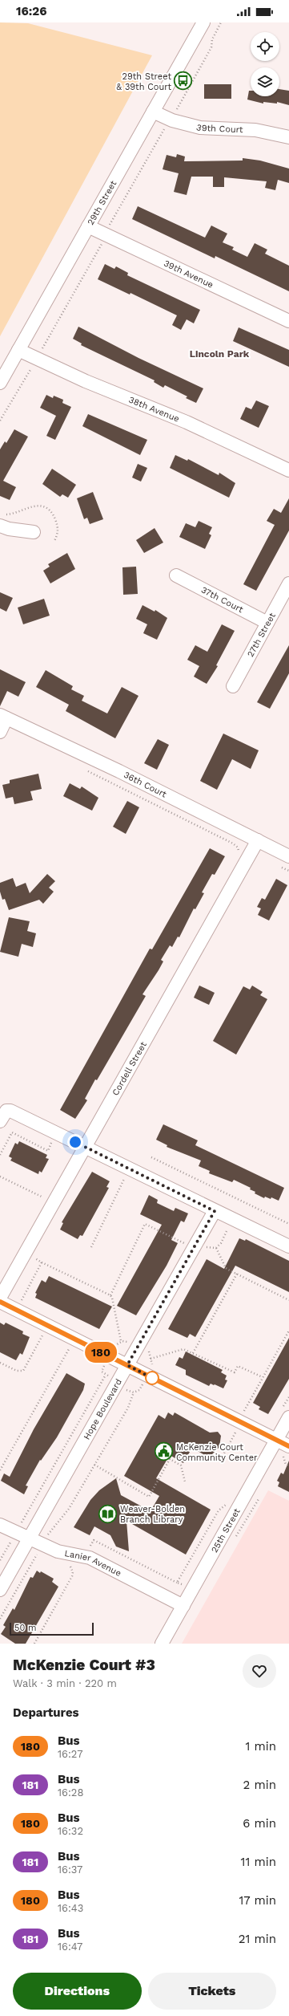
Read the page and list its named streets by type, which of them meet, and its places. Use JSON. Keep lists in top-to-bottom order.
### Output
{
  "streets": {
    "street": [
      "39th Court",
      "29th Street",
      "39th Avenue",
      "38th Avenue",
      "37th Court",
      "27th Street",
      "36th Court",
      "Cordell Street",
      "Hope Boulevard",
      "25th Street",
      "Lanier Avenue"
    ]
  },
  "crossings": [
    ["39th Court", "29th Street"],
    ["29th Street", "39th Avenue"],
    ["29th Street", "38th Avenue"],
    ["37th Court", "27th Street"],
    ["36th Court", "Cordell Street"],
    ["Hope Boulevard", "Lanier Avenue"],
    ["25th Street", "Lanier Avenue"]
  ],
  "districts": ["Lincoln Park"],
  "places": {
    "bus stop": ["29th Street & 39th Court"],
    "public building": ["McKenzie Court Community Center"],
    "library": ["Weaver-Bolden Branch Library"]
  },
  "lines": ["bus line 180"],
  "scale_bar": "50 m",
  "page": {
    "status": "16:26",
    "on_map": "180",
    "scale": "50 m",
    "heading": [
      ["McKenzie Court #3", "Walk · 3 min · 220 m"],
      "Departures"
    ],
    "list": [
      {
        "mark": "180",
        "name": "Bus",
        "note": "16:27",
        "value": "1 min"
      },
      {
        "mark": "181",
        "name": "Bus",
        "note": "16:28",
        "value": "2 min"
      },
      {
        "mark": "180",
        "name": "Bus",
        "note": "16:32",
        "value": "6 min"
      },
      {
        "mark": "181",
        "name": "Bus",
        "note": "16:37",
        "value": "11 min"
      },
      {
        "mark": "180",
        "name": "Bus",
        "note": "16:43",
        "value": "17 min"
      },
      {
        "mark": "181",
        "name": "Bus",
        "note": "16:47",
        "value": "21 min"
      }
    ],
    "buttons": ["Directions", "Tickets"]
  }
}
